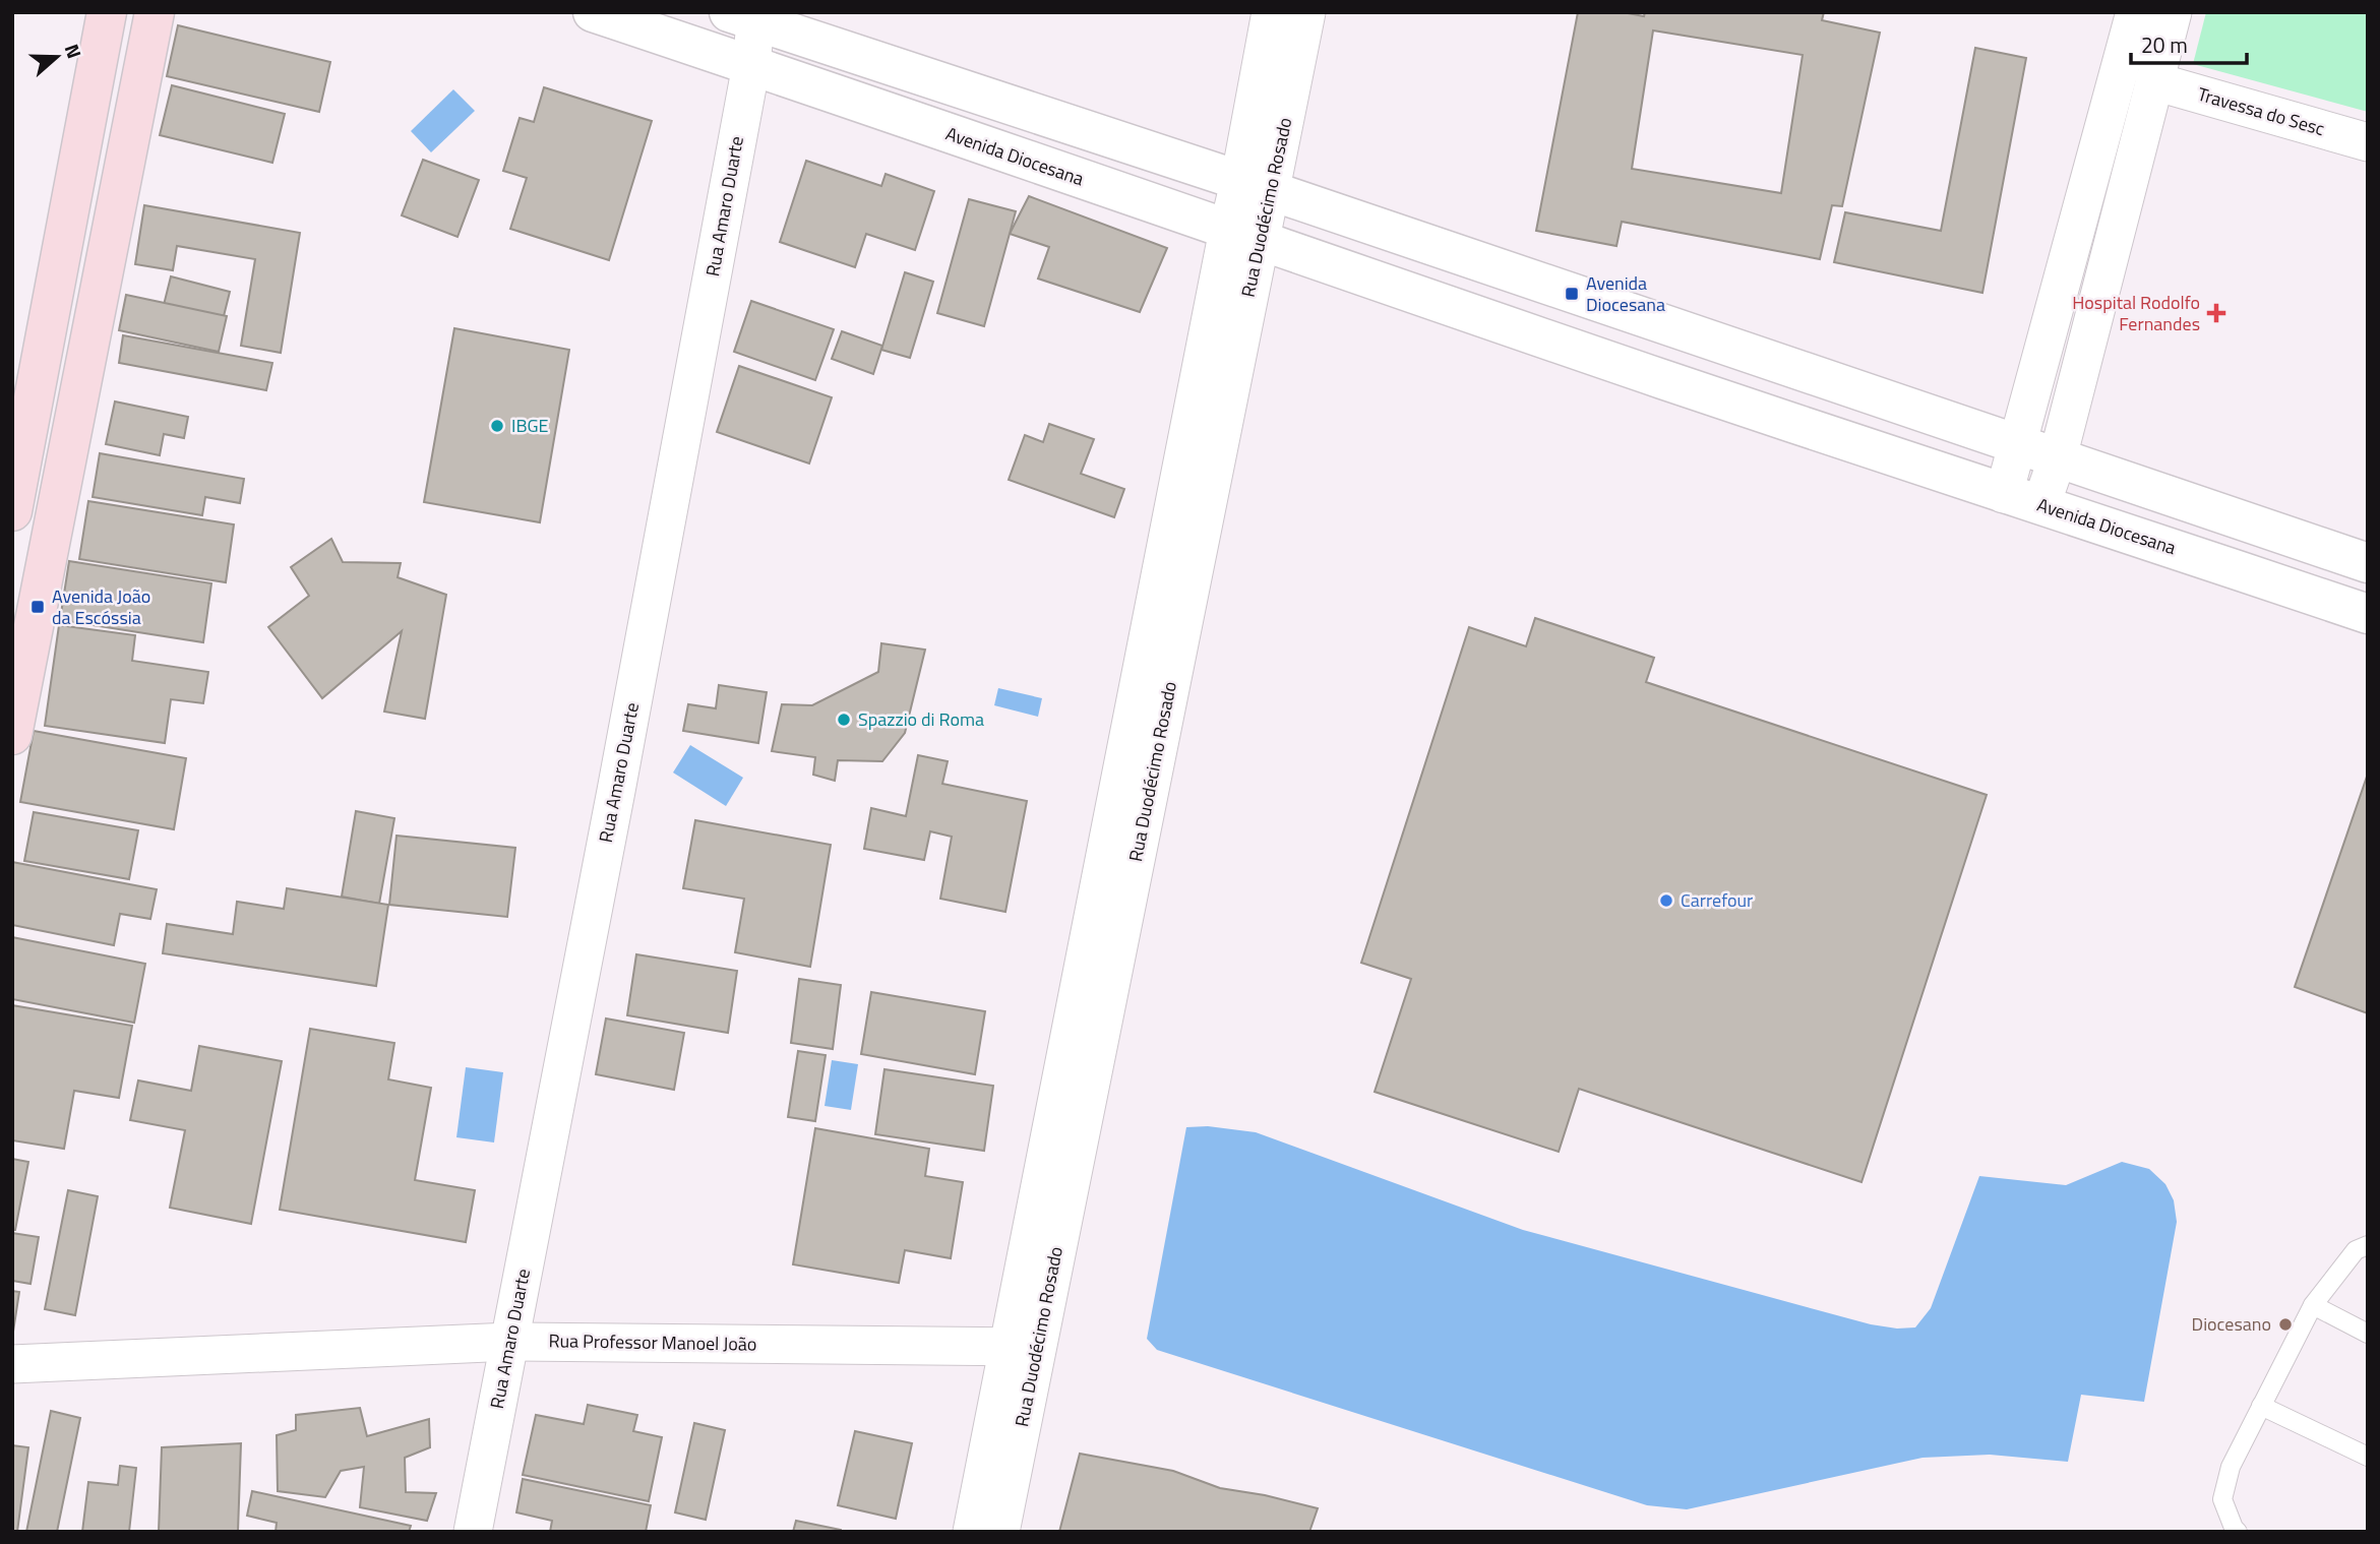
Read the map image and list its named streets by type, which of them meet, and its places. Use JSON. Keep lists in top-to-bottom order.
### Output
{
  "streets": {
    "street": [
      "Travessa do Sesc",
      "Avenida Diocesana",
      "Rua Amaro Duarte",
      "Rua Duodécimo Rosado",
      "Rua Professor Manoel João"
    ]
  },
  "crossings": [
    ["Avenida Diocesana", "Rua Amaro Duarte"],
    ["Avenida Diocesana", "Rua Duodécimo Rosado"],
    ["Rua Amaro Duarte", "Rua Professor Manoel João"],
    ["Rua Duodécimo Rosado", "Rua Professor Manoel João"]
  ],
  "places": {
    "transit": ["Avenida Diocesana", "Avenida João da Escóssia"],
    "health": ["Hospital Rodolfo Fernandes"],
    "other": [
      "IBGE",
      "Spazzio di Roma",
      "Carrefour",
      "Diocesano"
    ]
  },
  "scale_bar": "20 m",
  "north": "right"
}
